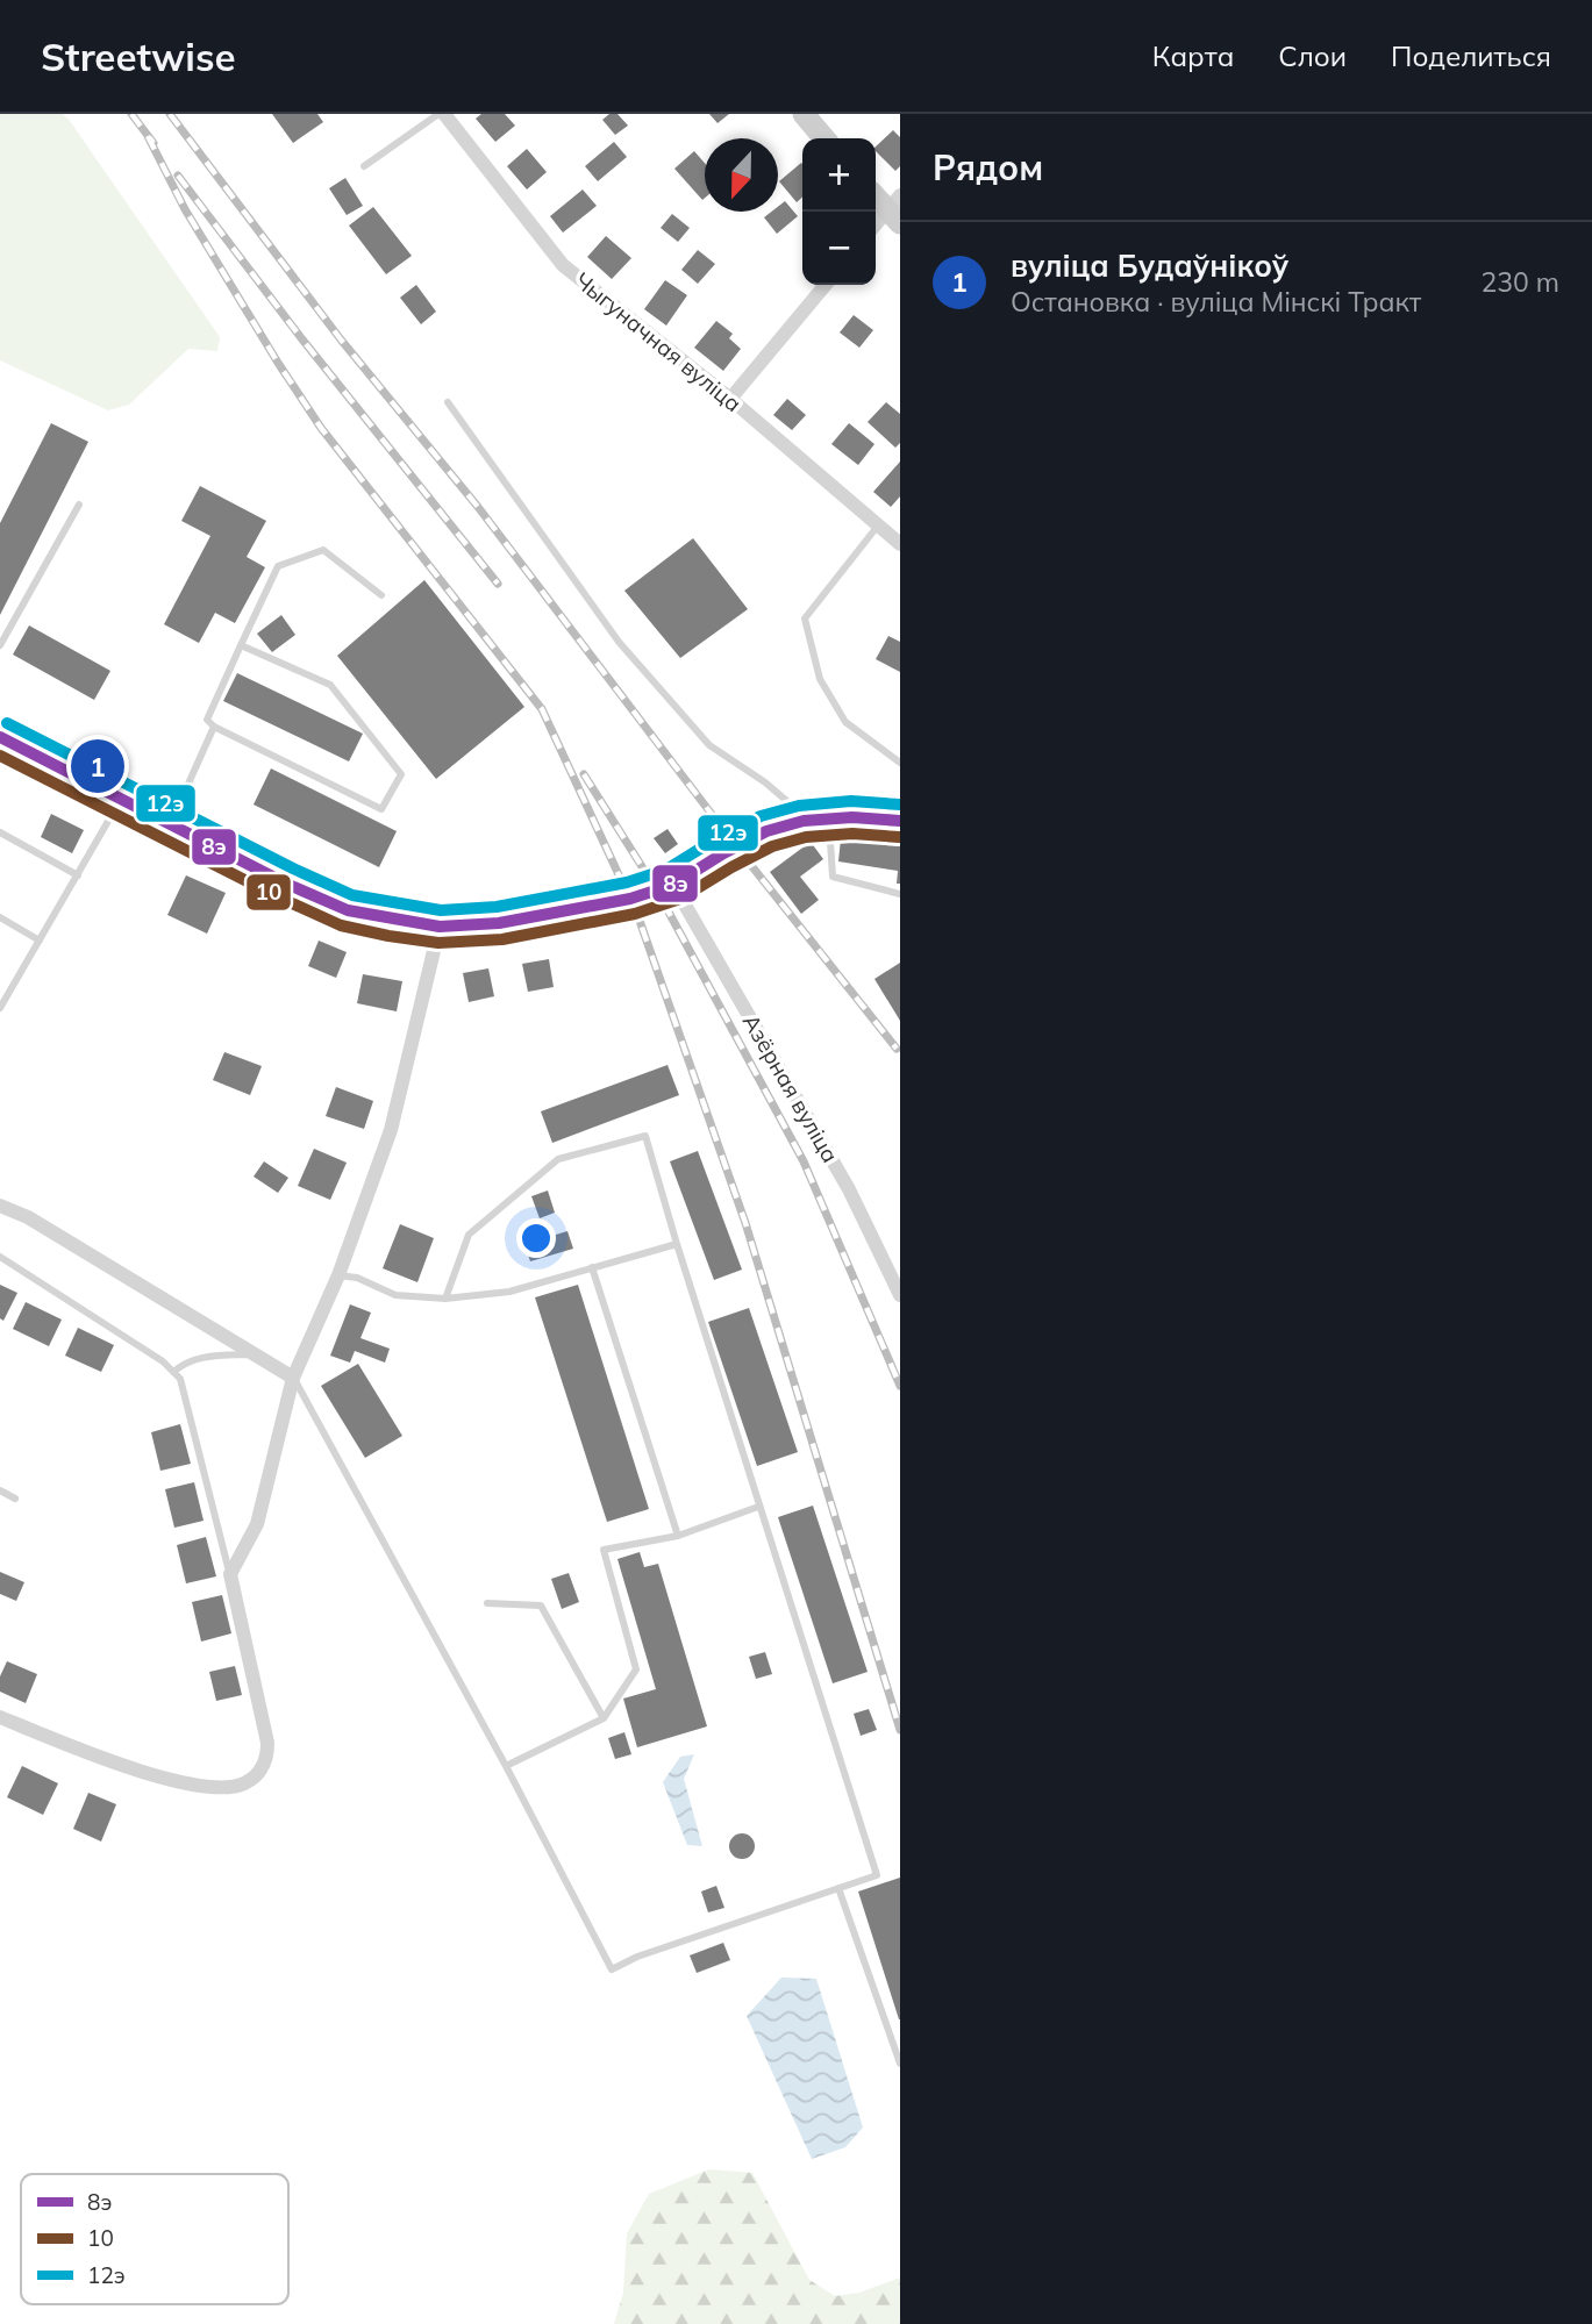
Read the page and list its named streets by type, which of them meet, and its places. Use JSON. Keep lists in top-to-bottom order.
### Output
{
  "streets": {
    "street": ["Чыгуначная вуліца", "Азёрная вуліца"]
  },
  "lines": ["transit line 12э", "transit line 8э", "transit line 10"],
  "legend": ["8э", "10", "12э"],
  "north": "bottom",
  "page": {
    "header": "Streetwise",
    "nav": ["Карта", "Слои", "Поделиться"],
    "heading": "Рядом",
    "map_buttons": ["+", "−"],
    "list": [
      {
        "mark": "1",
        "name": "вуліца Будаўнікоў",
        "note": "Остановка · вуліца Мінскі Тракт",
        "value": "230 m"
      }
    ],
    "pins": "1"
  }
}
